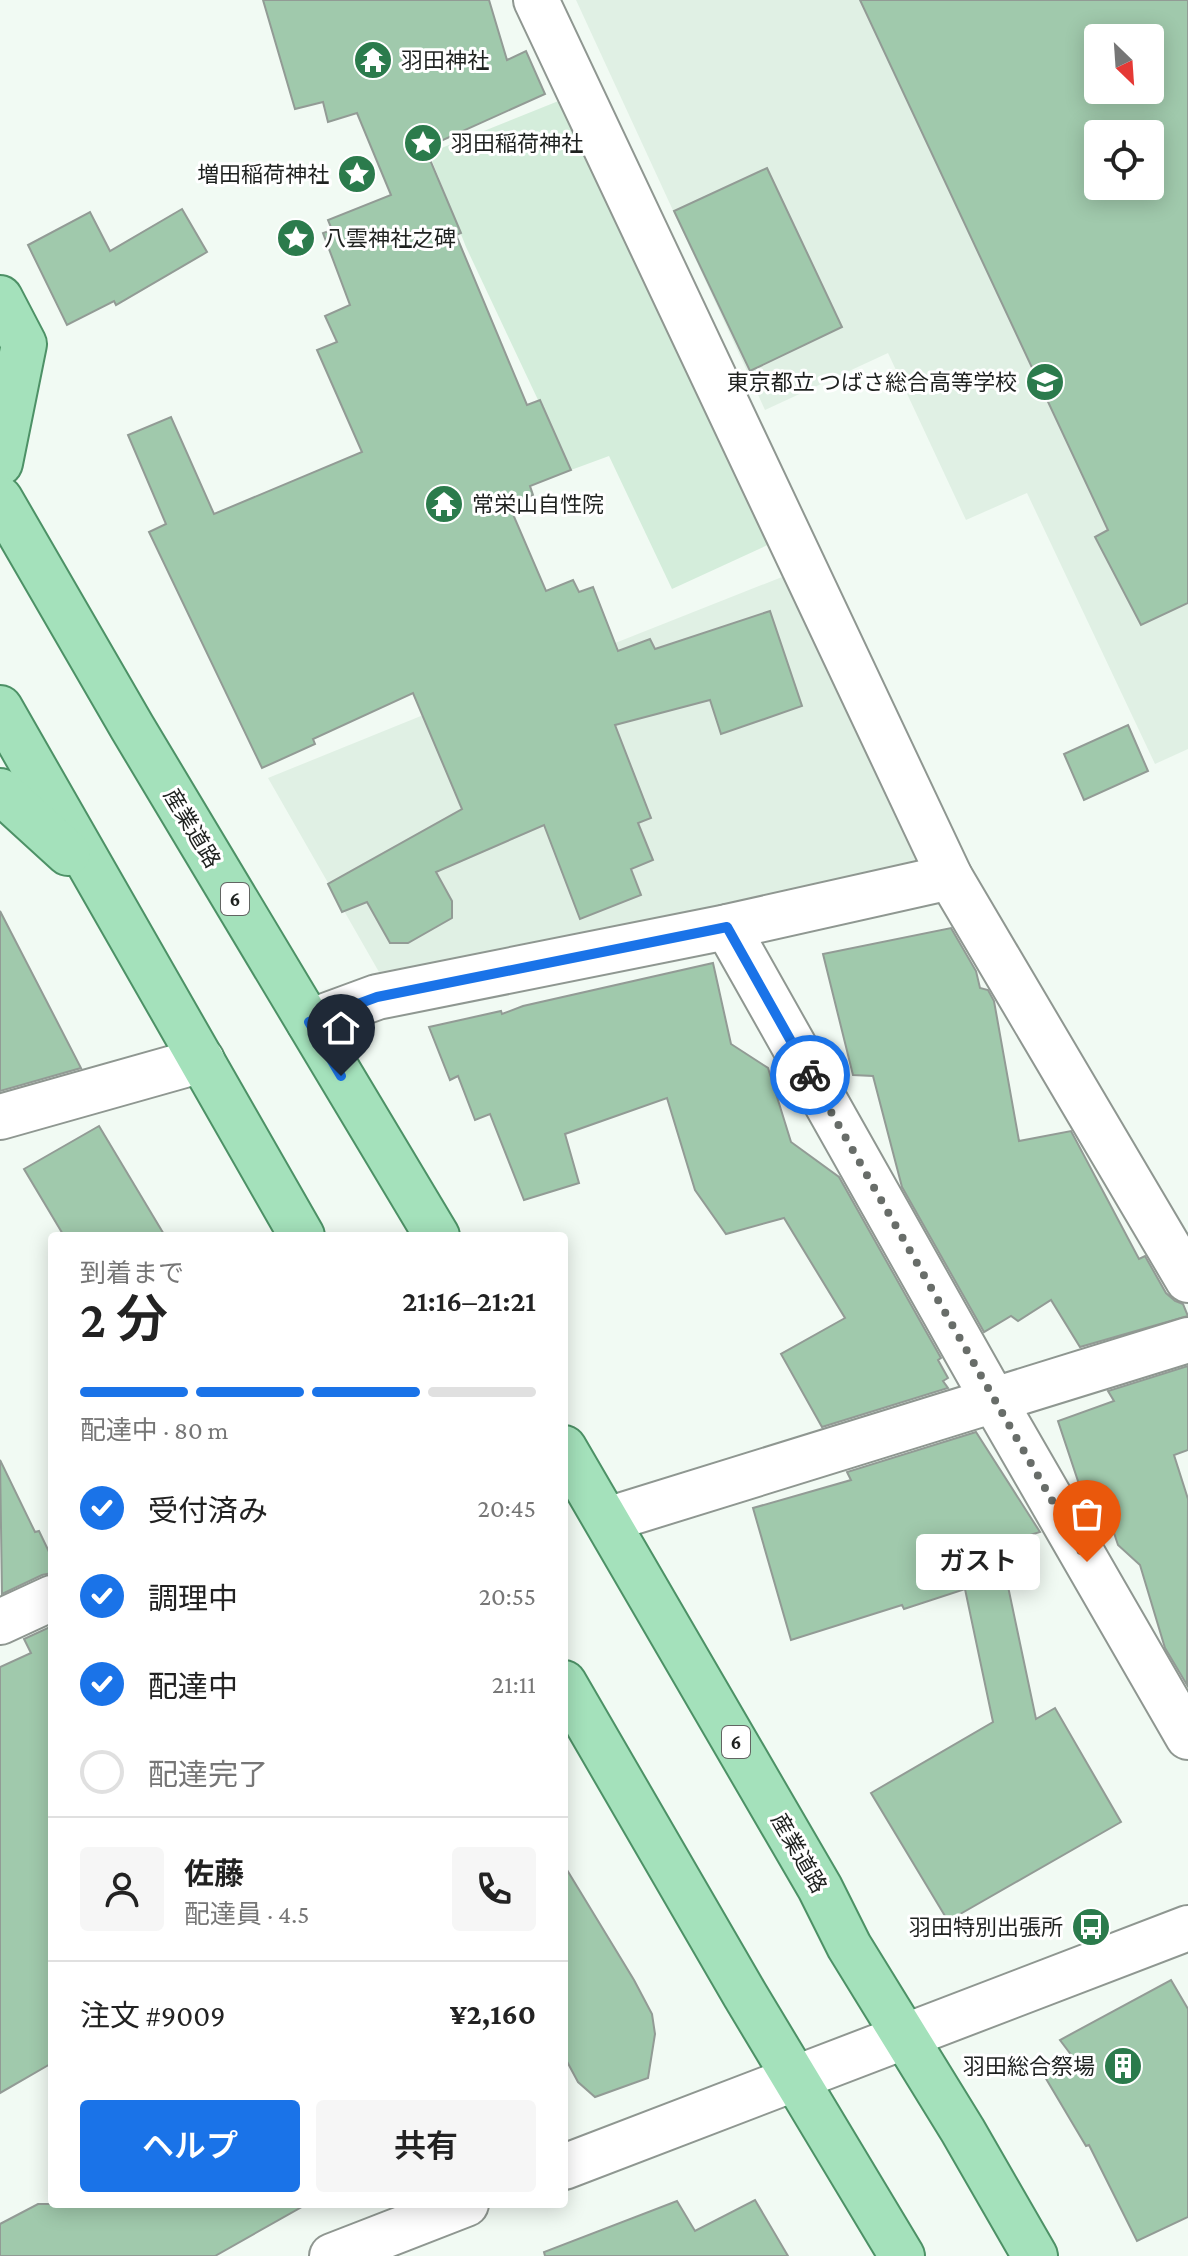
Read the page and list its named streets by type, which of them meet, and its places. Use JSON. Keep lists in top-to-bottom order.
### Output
{
  "streets": {
    "main road": ["産業道路", "6"]
  },
  "places": {
    "temple": ["羽田神社", "常栄山自性院"],
    "place": ["羽田稲荷神社", "増田稲荷神社", "八雲神社之碑"],
    "school or university": ["東京都立 つばさ総合高等学校"],
    "other": ["ガスト"],
    "bus stop": ["羽田特別出張所"],
    "building": ["羽田総合祭場"]
  },
  "north": "bottom right",
  "page": {
    "heading": ["2 分", "到着まで", "21:16–21:21"],
    "panel": [
      "佐藤",
      "配達員 · 4.5",
      "注文 #9009",
      "¥2,160"
    ],
    "bar": "配達中 · 80 m",
    "list": [
      ["受付済み", "20:45"],
      ["調理中", "20:55"],
      ["配達中", "21:11"],
      "配達完了"
    ],
    "bubble": "ガスト",
    "buttons": ["ヘルプ", "共有"]
  }
}
